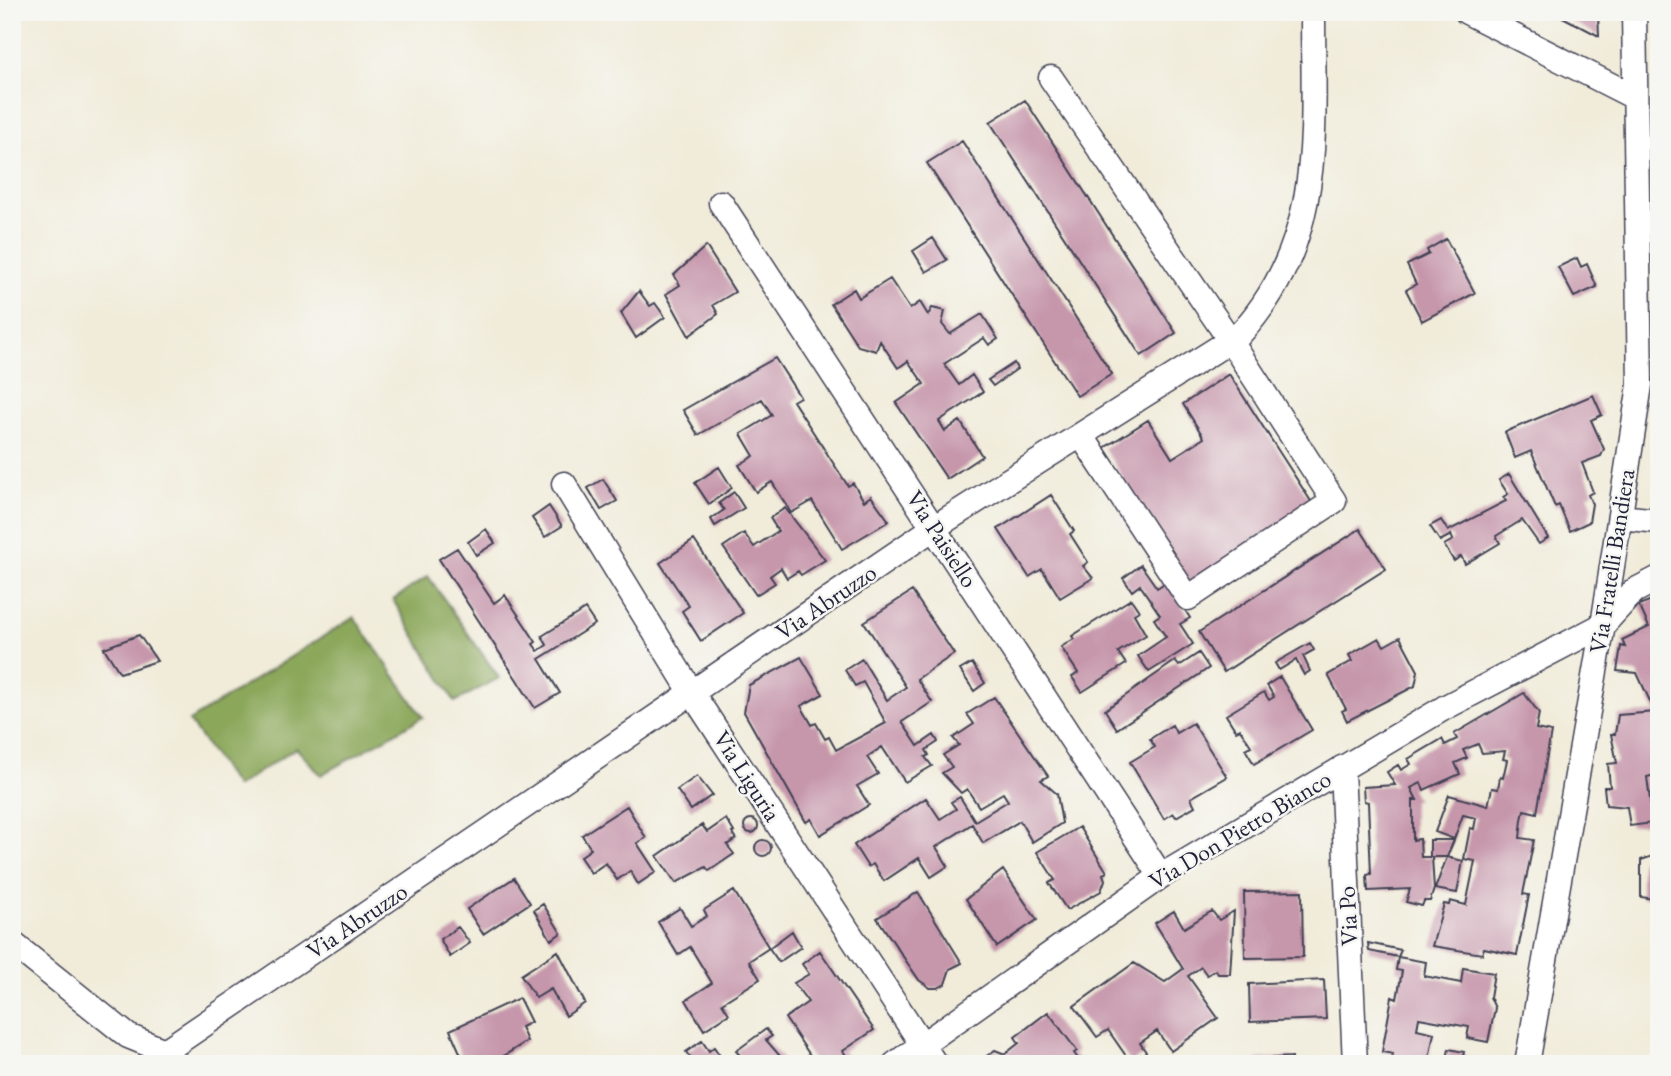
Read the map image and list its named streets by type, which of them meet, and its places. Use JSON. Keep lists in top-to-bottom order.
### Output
{
  "streets": {
    "street": [
      "Via Paisiello",
      "Via Fratelli Bandiera",
      "Via Abruzzo",
      "Via Liguria",
      "Via Don Pietro Bianco",
      "Via Po"
    ]
  },
  "crossings": [
    ["Via Paisiello", "Via Abruzzo"],
    ["Via Paisiello", "Via Don Pietro Bianco"],
    ["Via Fratelli Bandiera", "Via Don Pietro Bianco"],
    ["Via Abruzzo", "Via Liguria"],
    ["Via Liguria", "Via Don Pietro Bianco"],
    ["Via Don Pietro Bianco", "Via Po"]
  ]
}
